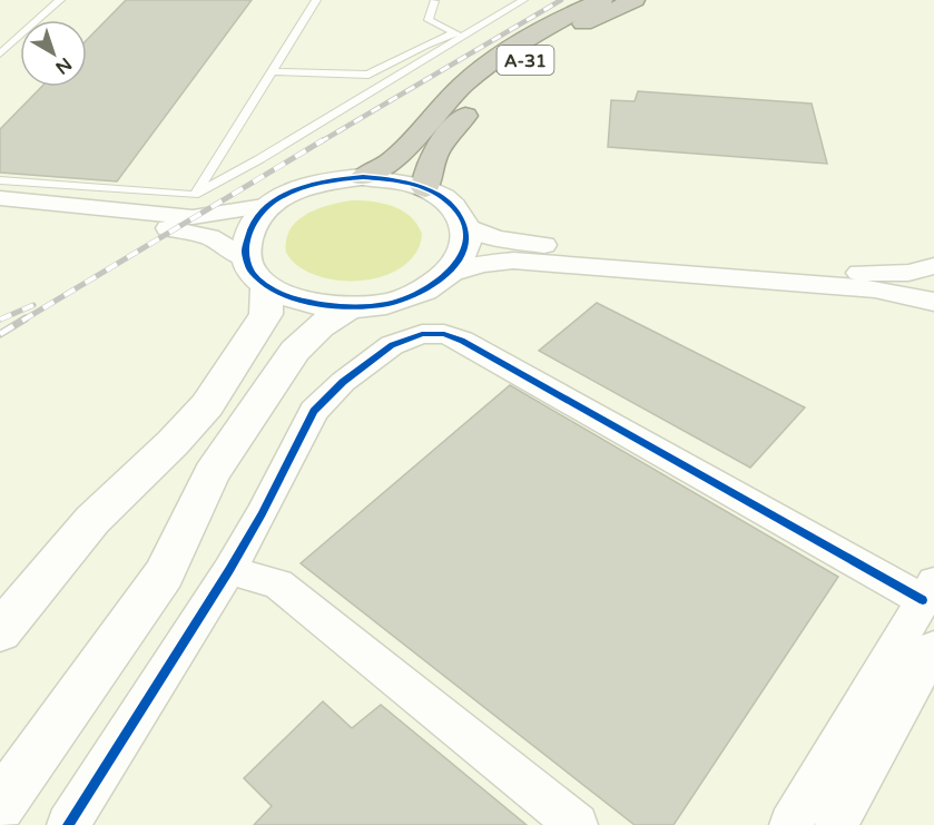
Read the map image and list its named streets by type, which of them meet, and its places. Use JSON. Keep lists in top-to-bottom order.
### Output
{
  "streets": {
    "highway": ["A-31"]
  },
  "north": "bottom right"
}
